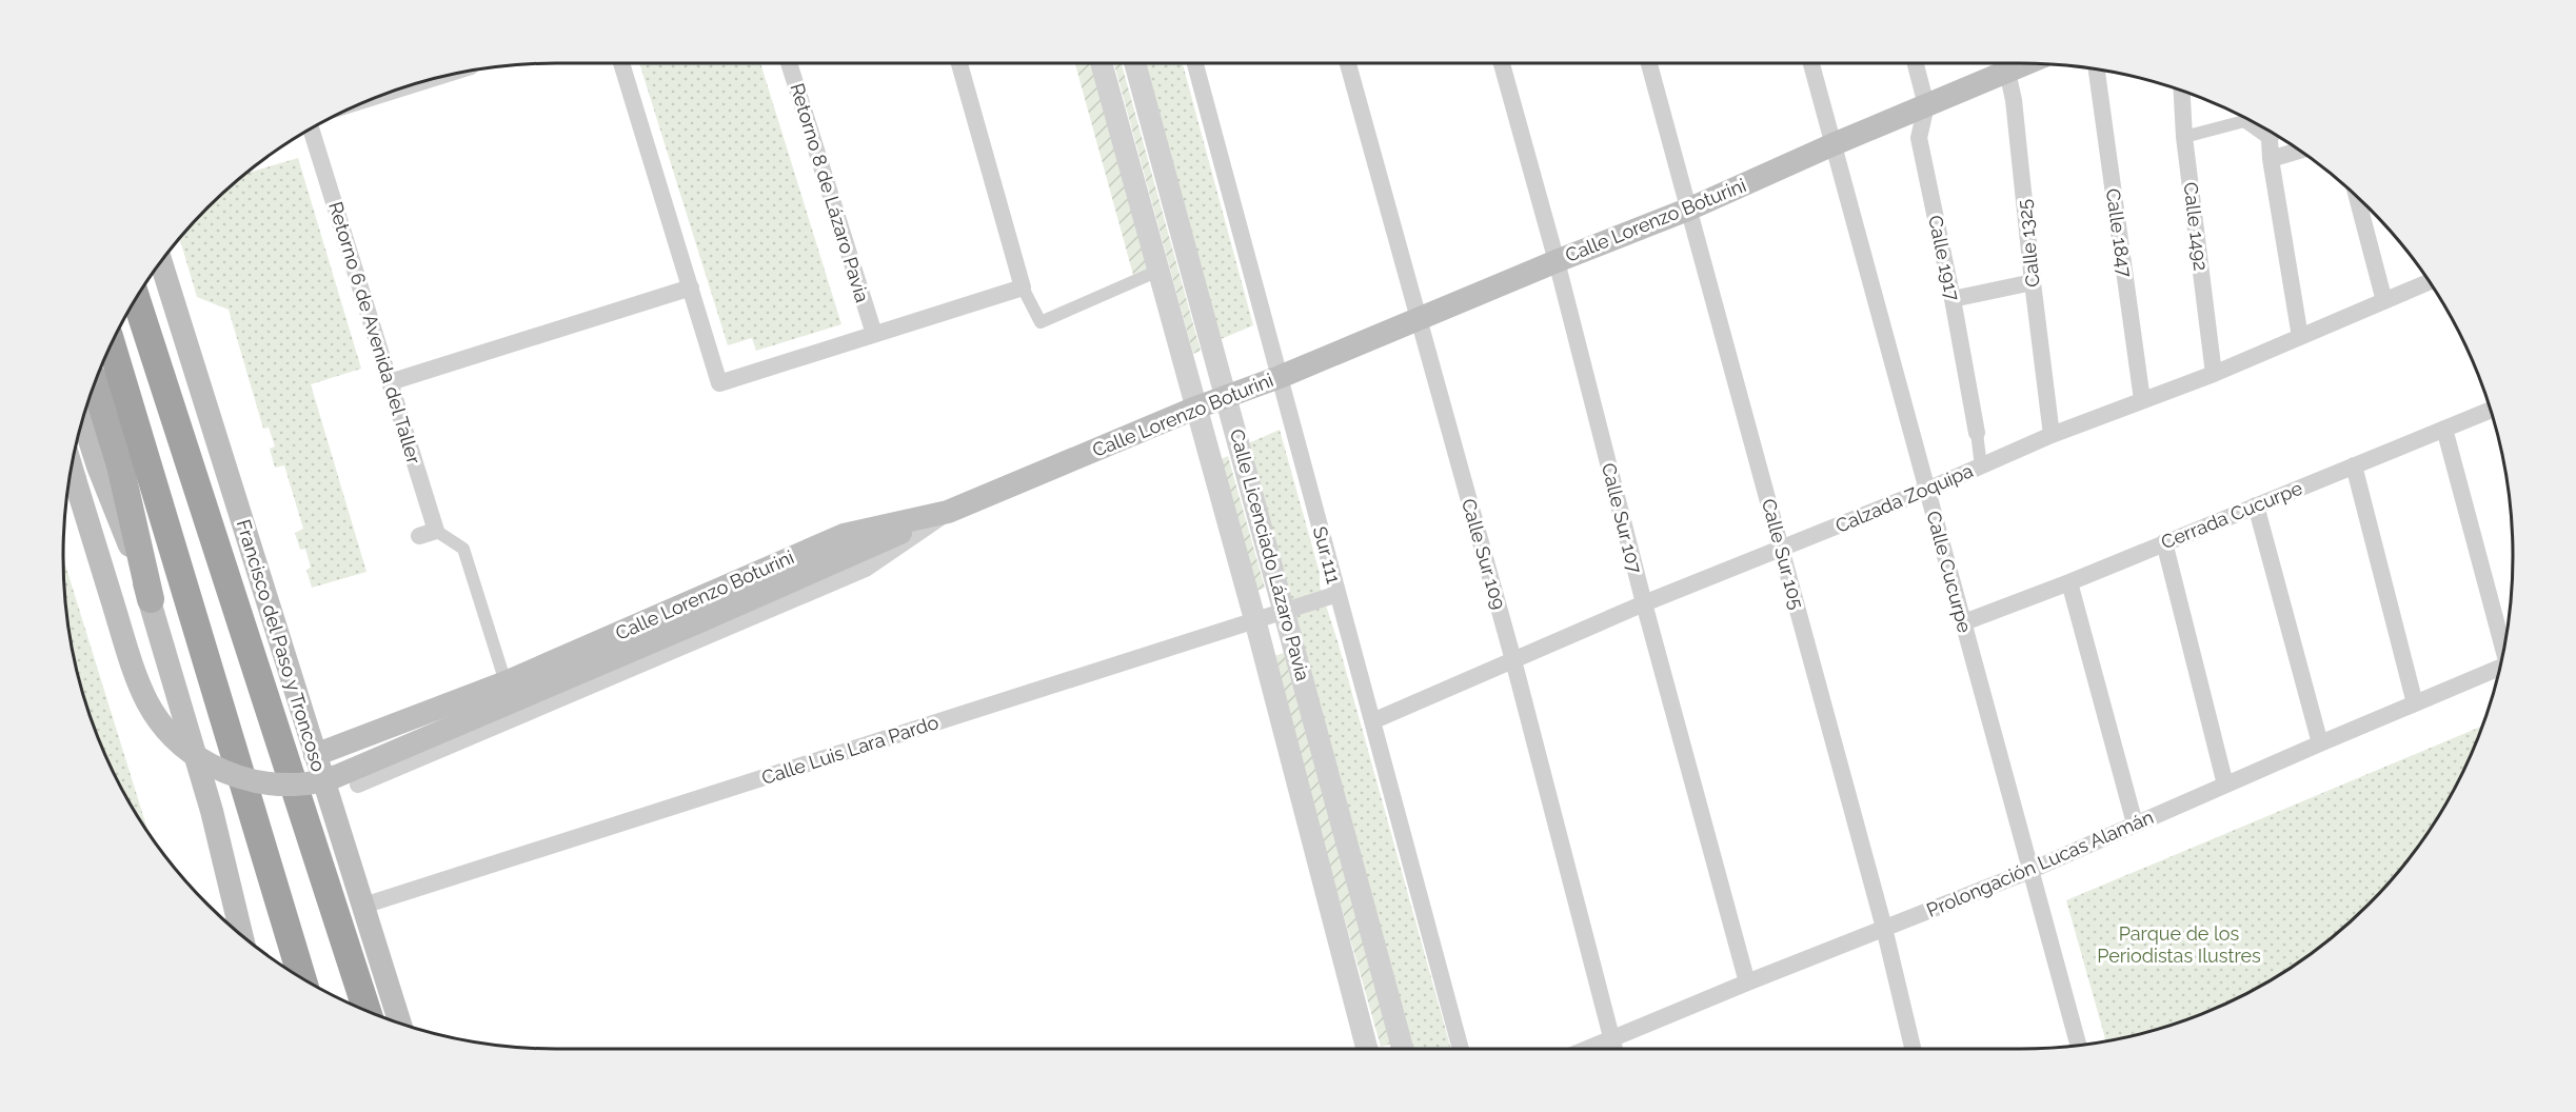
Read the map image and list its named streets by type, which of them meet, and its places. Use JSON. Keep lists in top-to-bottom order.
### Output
{
  "streets": {
    "highway": ["Francisco del Paso y Troncoso"],
    "main road": ["Calle Lorenzo Boturini"],
    "street": [
      "Retorno 8 de Lázaro Pavia",
      "Calle 1492",
      "Calle 1847",
      "Calle 1325",
      "Calle 1917",
      "Retorno 6 de Avenida del Taller",
      "Calzada Zoquipa",
      "Cerrada Cucurpe",
      "Calle Sur 107",
      "Calle Sur 109",
      "Calle Sur 105",
      "Calle Licenciado Lázaro Pavia",
      "Sur 111",
      "Calle Cucurpe",
      "Calle Luis Lara Pardo",
      "Prolongación Lucas Alamán"
    ]
  },
  "crossings": [
    ["Calle Lorenzo Boturini", "Calle 1917"],
    ["Calle Lorenzo Boturini", "Calle Sur 107"],
    ["Calle Lorenzo Boturini", "Calle Sur 109"],
    ["Calle Lorenzo Boturini", "Calle Sur 105"],
    ["Calle Lorenzo Boturini", "Calle Licenciado Lázaro Pavia"],
    ["Calle Lorenzo Boturini", "Sur 111"],
    ["Calle Lorenzo Boturini", "Calle Cucurpe"],
    ["Calle Lorenzo Boturini", "Francisco del Paso y Troncoso"],
    ["Calle 1492", "Calzada Zoquipa"],
    ["Calle 1847", "Calzada Zoquipa"],
    ["Calle 1325", "Calzada Zoquipa"],
    ["Calle 1917", "Calzada Zoquipa"],
    ["Calzada Zoquipa", "Calle Sur 107"],
    ["Calzada Zoquipa", "Calle Sur 109"],
    ["Calzada Zoquipa", "Calle Sur 105"],
    ["Calzada Zoquipa", "Sur 111"],
    ["Calzada Zoquipa", "Calle Cucurpe"],
    ["Cerrada Cucurpe", "Calle Cucurpe"],
    ["Calle Sur 107", "Prolongación Lucas Alamán"],
    ["Calle Sur 109", "Prolongación Lucas Alamán"],
    ["Calle Sur 105", "Prolongación Lucas Alamán"],
    ["Calle Licenciado Lázaro Pavia", "Calle Luis Lara Pardo"],
    ["Sur 111", "Calle Luis Lara Pardo"],
    ["Calle Cucurpe", "Prolongación Lucas Alamán"],
    ["Francisco del Paso y Troncoso", "Calle Luis Lara Pardo"]
  ],
  "parks": ["Parque de los Periodistas Ilustres"]
}
